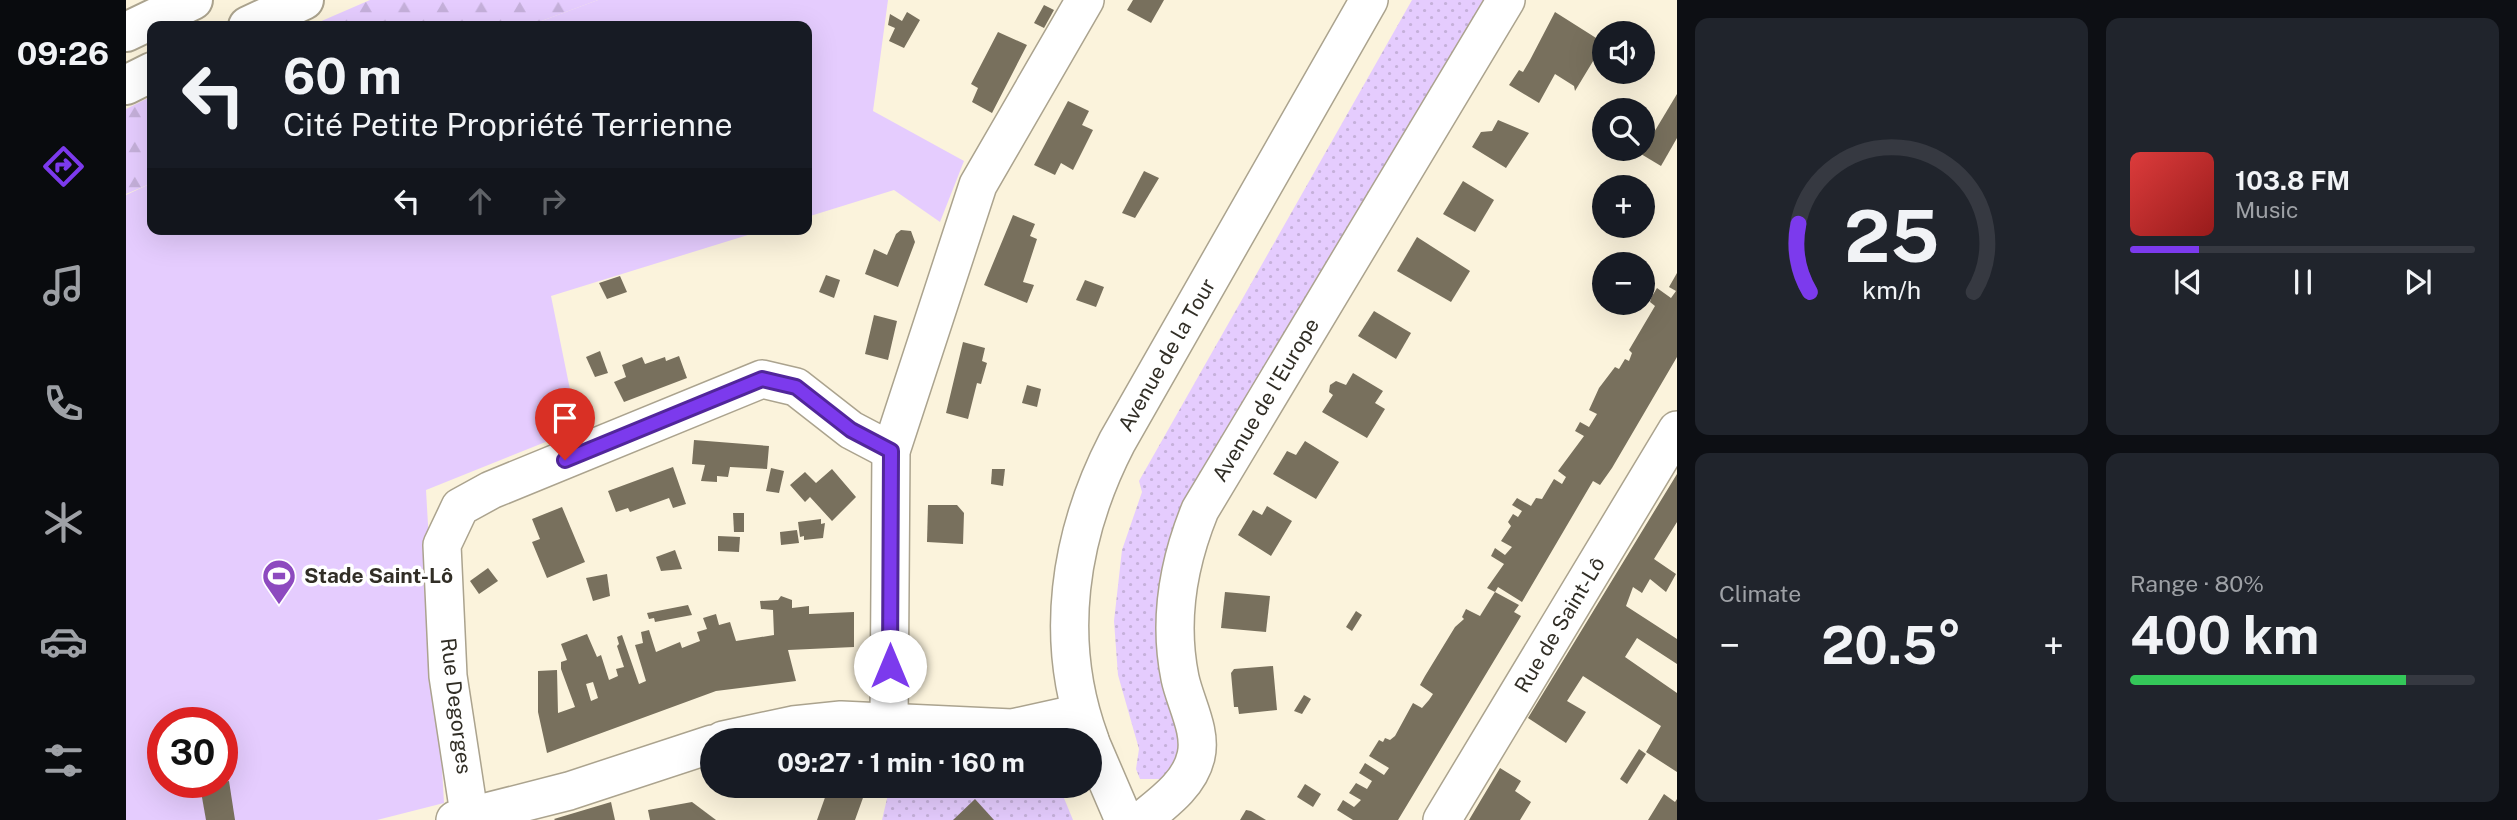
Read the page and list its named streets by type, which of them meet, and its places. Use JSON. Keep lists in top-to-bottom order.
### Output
{
  "streets": {
    "street": [
      "Avenue de la Tour",
      "Avenue de l'Europe",
      "Rue de Saint-Lô",
      "Rue Degorges"
    ]
  },
  "places": {
    "sports": ["Stade Saint-Lô"]
  },
  "page": {
    "tabs": "09:26",
    "map_buttons": ["+", "−"],
    "turn": ["60 m", "Cité Petite Propriété Terrienne"],
    "song": ["103.8 FM", "Music"],
    "tile": [
      "Climate",
      ["Range · 80%", "400 km"]
    ],
    "heat": ["−", "20.5°", "+"],
    "limit": "30",
    "trip": "09:27 · 1 min · 160 m",
    "gauge": ["25", "km/h"]
  }
}
